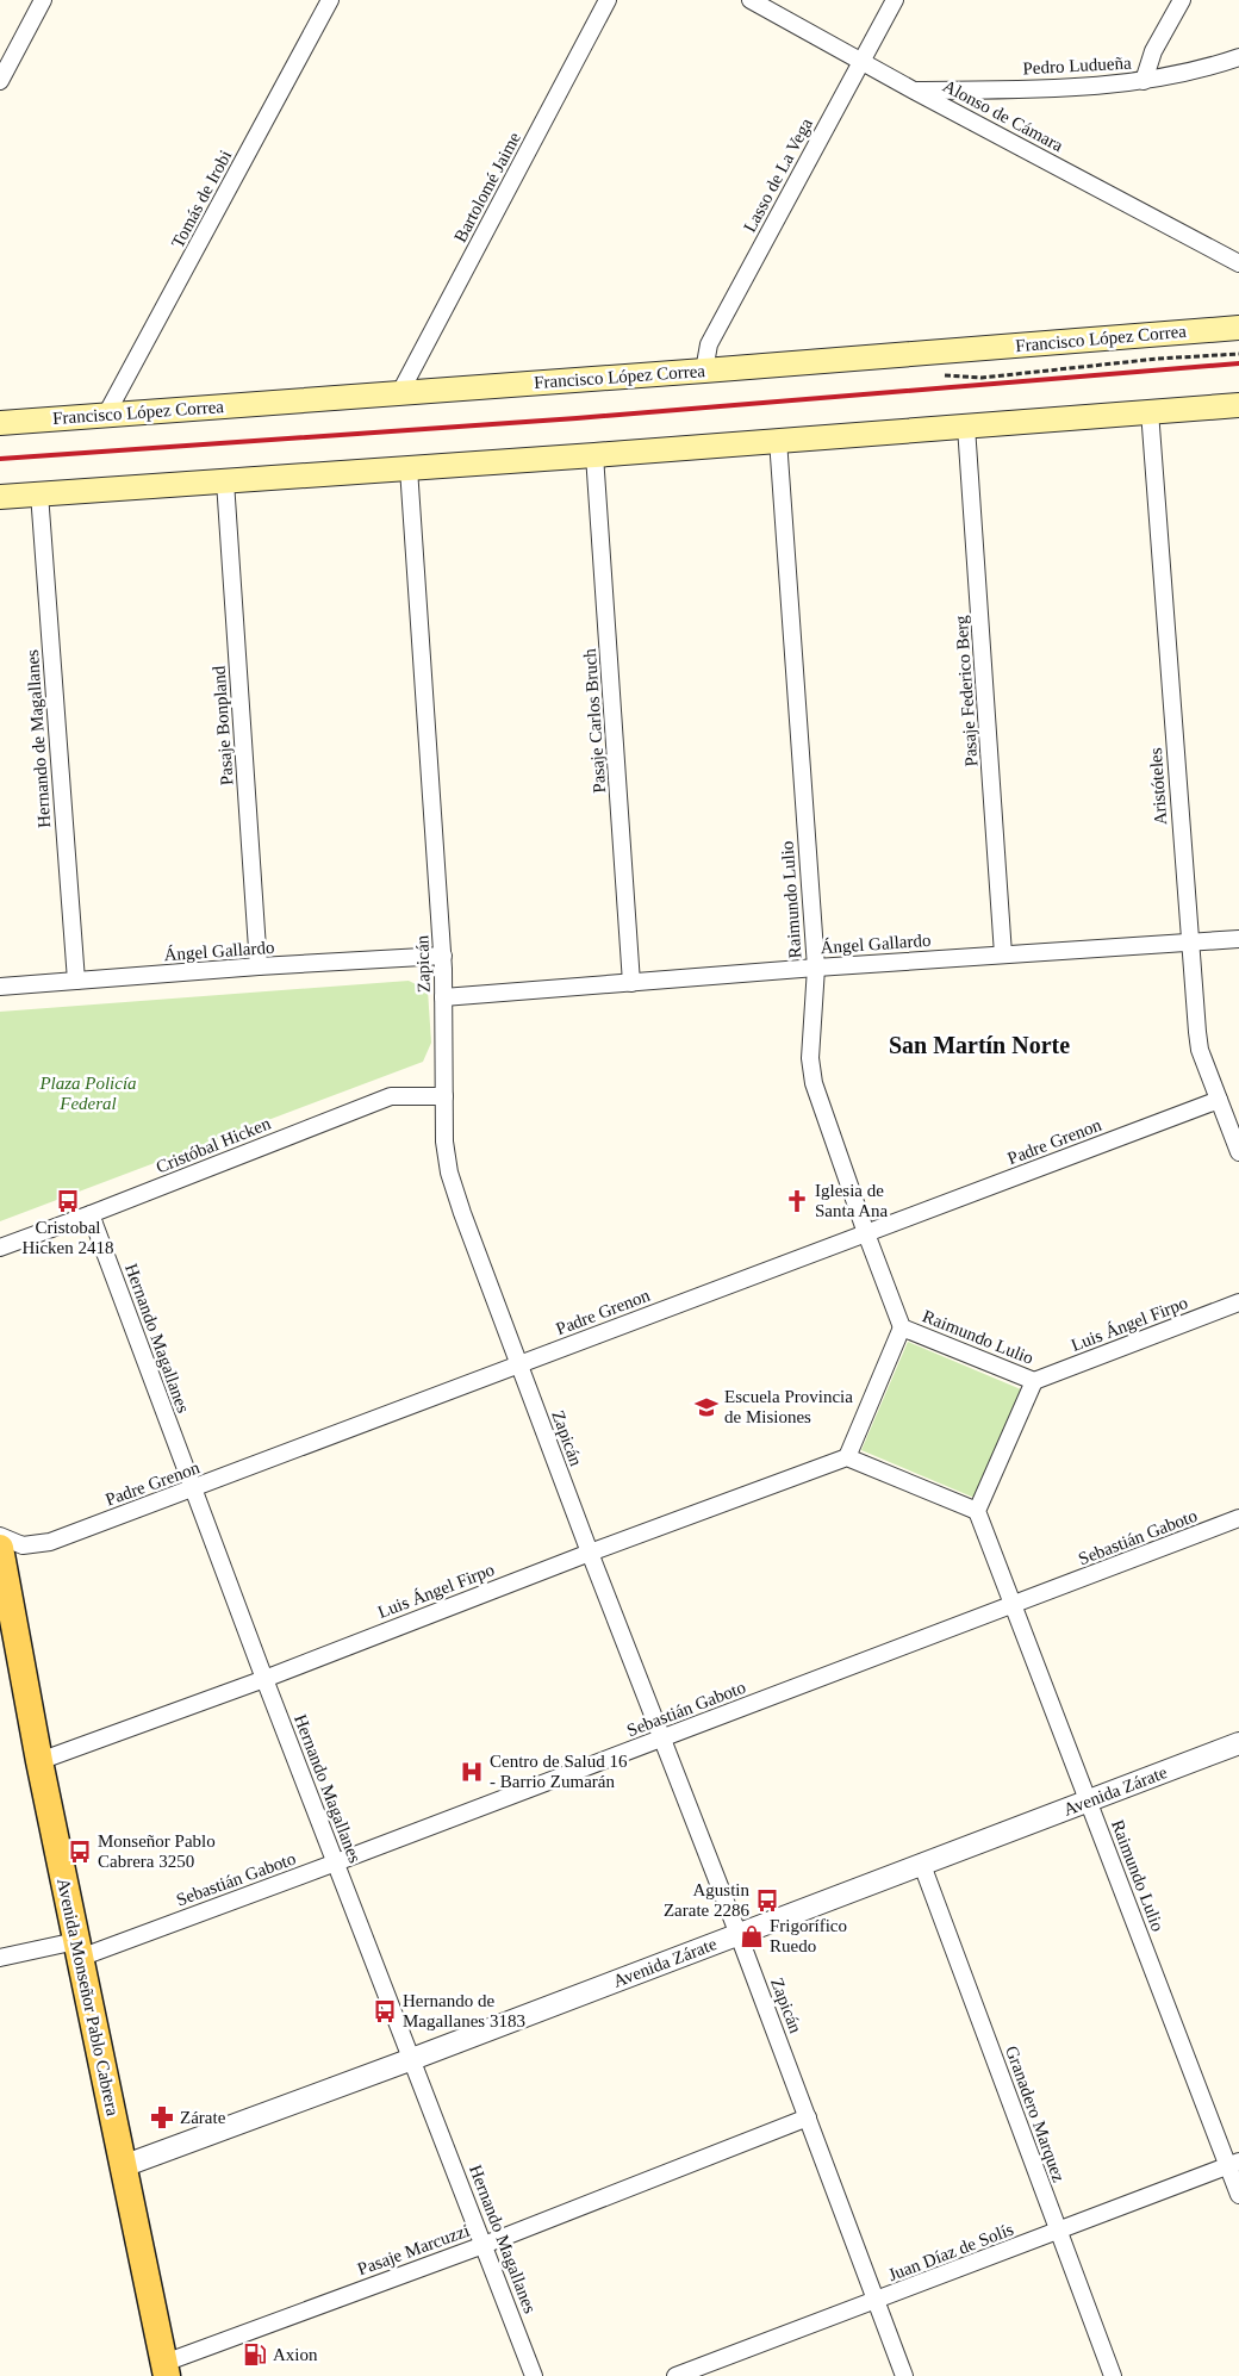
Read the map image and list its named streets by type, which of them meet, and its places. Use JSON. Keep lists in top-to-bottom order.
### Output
{
  "streets": {
    "main road": ["Francisco López Correa", "Avenida Monseñor Pablo Cabrera"],
    "street": [
      "Pedro Ludueña",
      "Alonso de Cámara",
      "Lasso de La Vega",
      "Bartolomé Jaime",
      "Tomás de Irobi",
      "Pasaje Federico Berg",
      "Pasaje Carlos Bruch",
      "Pasaje Bonpland",
      "Hernando de Magallanes",
      "Aristóteles",
      "Raimundo Lulio",
      "Ángel Gallardo",
      "Zapicán",
      "Padre Grenon",
      "Cristóbal Hicken",
      "Luis Ángel Firpo",
      "Hernando Magallanes",
      "Sebastián Gaboto",
      "Avenida Zárate",
      "Granadero Marquez",
      "Pasaje Marcuzzi",
      "Juan Díaz de Solís"
    ]
  },
  "crossings": [
    ["Pedro Ludueña", "Alonso de Cámara"],
    ["Alonso de Cámara", "Lasso de La Vega"],
    ["Lasso de La Vega", "Francisco López Correa"],
    ["Bartolomé Jaime", "Francisco López Correa"],
    ["Tomás de Irobi", "Francisco López Correa"],
    ["Pasaje Federico Berg", "Ángel Gallardo"],
    ["Pasaje Carlos Bruch", "Ángel Gallardo"],
    ["Pasaje Bonpland", "Ángel Gallardo"],
    ["Hernando de Magallanes", "Ángel Gallardo"],
    ["Aristóteles", "Ángel Gallardo"],
    ["Aristóteles", "Padre Grenon"],
    ["Raimundo Lulio", "Ángel Gallardo"],
    ["Raimundo Lulio", "Padre Grenon"],
    ["Raimundo Lulio", "Luis Ángel Firpo"],
    ["Raimundo Lulio", "Sebastián Gaboto"],
    ["Raimundo Lulio", "Avenida Zárate"],
    ["Raimundo Lulio", "Juan Díaz de Solís"],
    ["Ángel Gallardo", "Zapicán"],
    ["Zapicán", "Padre Grenon"],
    ["Zapicán", "Cristóbal Hicken"],
    ["Zapicán", "Luis Ángel Firpo"],
    ["Zapicán", "Sebastián Gaboto"],
    ["Zapicán", "Avenida Zárate"],
    ["Zapicán", "Pasaje Marcuzzi"],
    ["Zapicán", "Juan Díaz de Solís"],
    ["Padre Grenon", "Hernando Magallanes"],
    ["Cristóbal Hicken", "Hernando Magallanes"],
    ["Luis Ángel Firpo", "Hernando Magallanes"],
    ["Luis Ángel Firpo", "Avenida Monseñor Pablo Cabrera"],
    ["Hernando Magallanes", "Sebastián Gaboto"],
    ["Hernando Magallanes", "Avenida Zárate"],
    ["Hernando Magallanes", "Pasaje Marcuzzi"],
    ["Sebastián Gaboto", "Avenida Monseñor Pablo Cabrera"],
    ["Avenida Zárate", "Avenida Monseñor Pablo Cabrera"],
    ["Avenida Zárate", "Granadero Marquez"],
    ["Avenida Monseñor Pablo Cabrera", "Pasaje Marcuzzi"],
    ["Granadero Marquez", "Juan Díaz de Solís"]
  ],
  "districts": ["San Martín Norte"],
  "parks": ["Plaza Policía Federal"],
  "places": {
    "bus stop": [
      "Cristobal Hicken 2418",
      "Monseñor Pablo Cabrera 3250",
      "Agustin Zarate 2286",
      "Hernando de Magallanes 3183"
    ],
    "church": ["Iglesia de Santa Ana"],
    "school or university": ["Escuela Provincia de Misiones"],
    "hospital": ["Centro de Salud 16 - Barrio Zumarán"],
    "shop": ["Frigorífico Ruedo"],
    "pharmacy": ["Zárate"],
    "fuel station": ["Axion"]
  }
}
